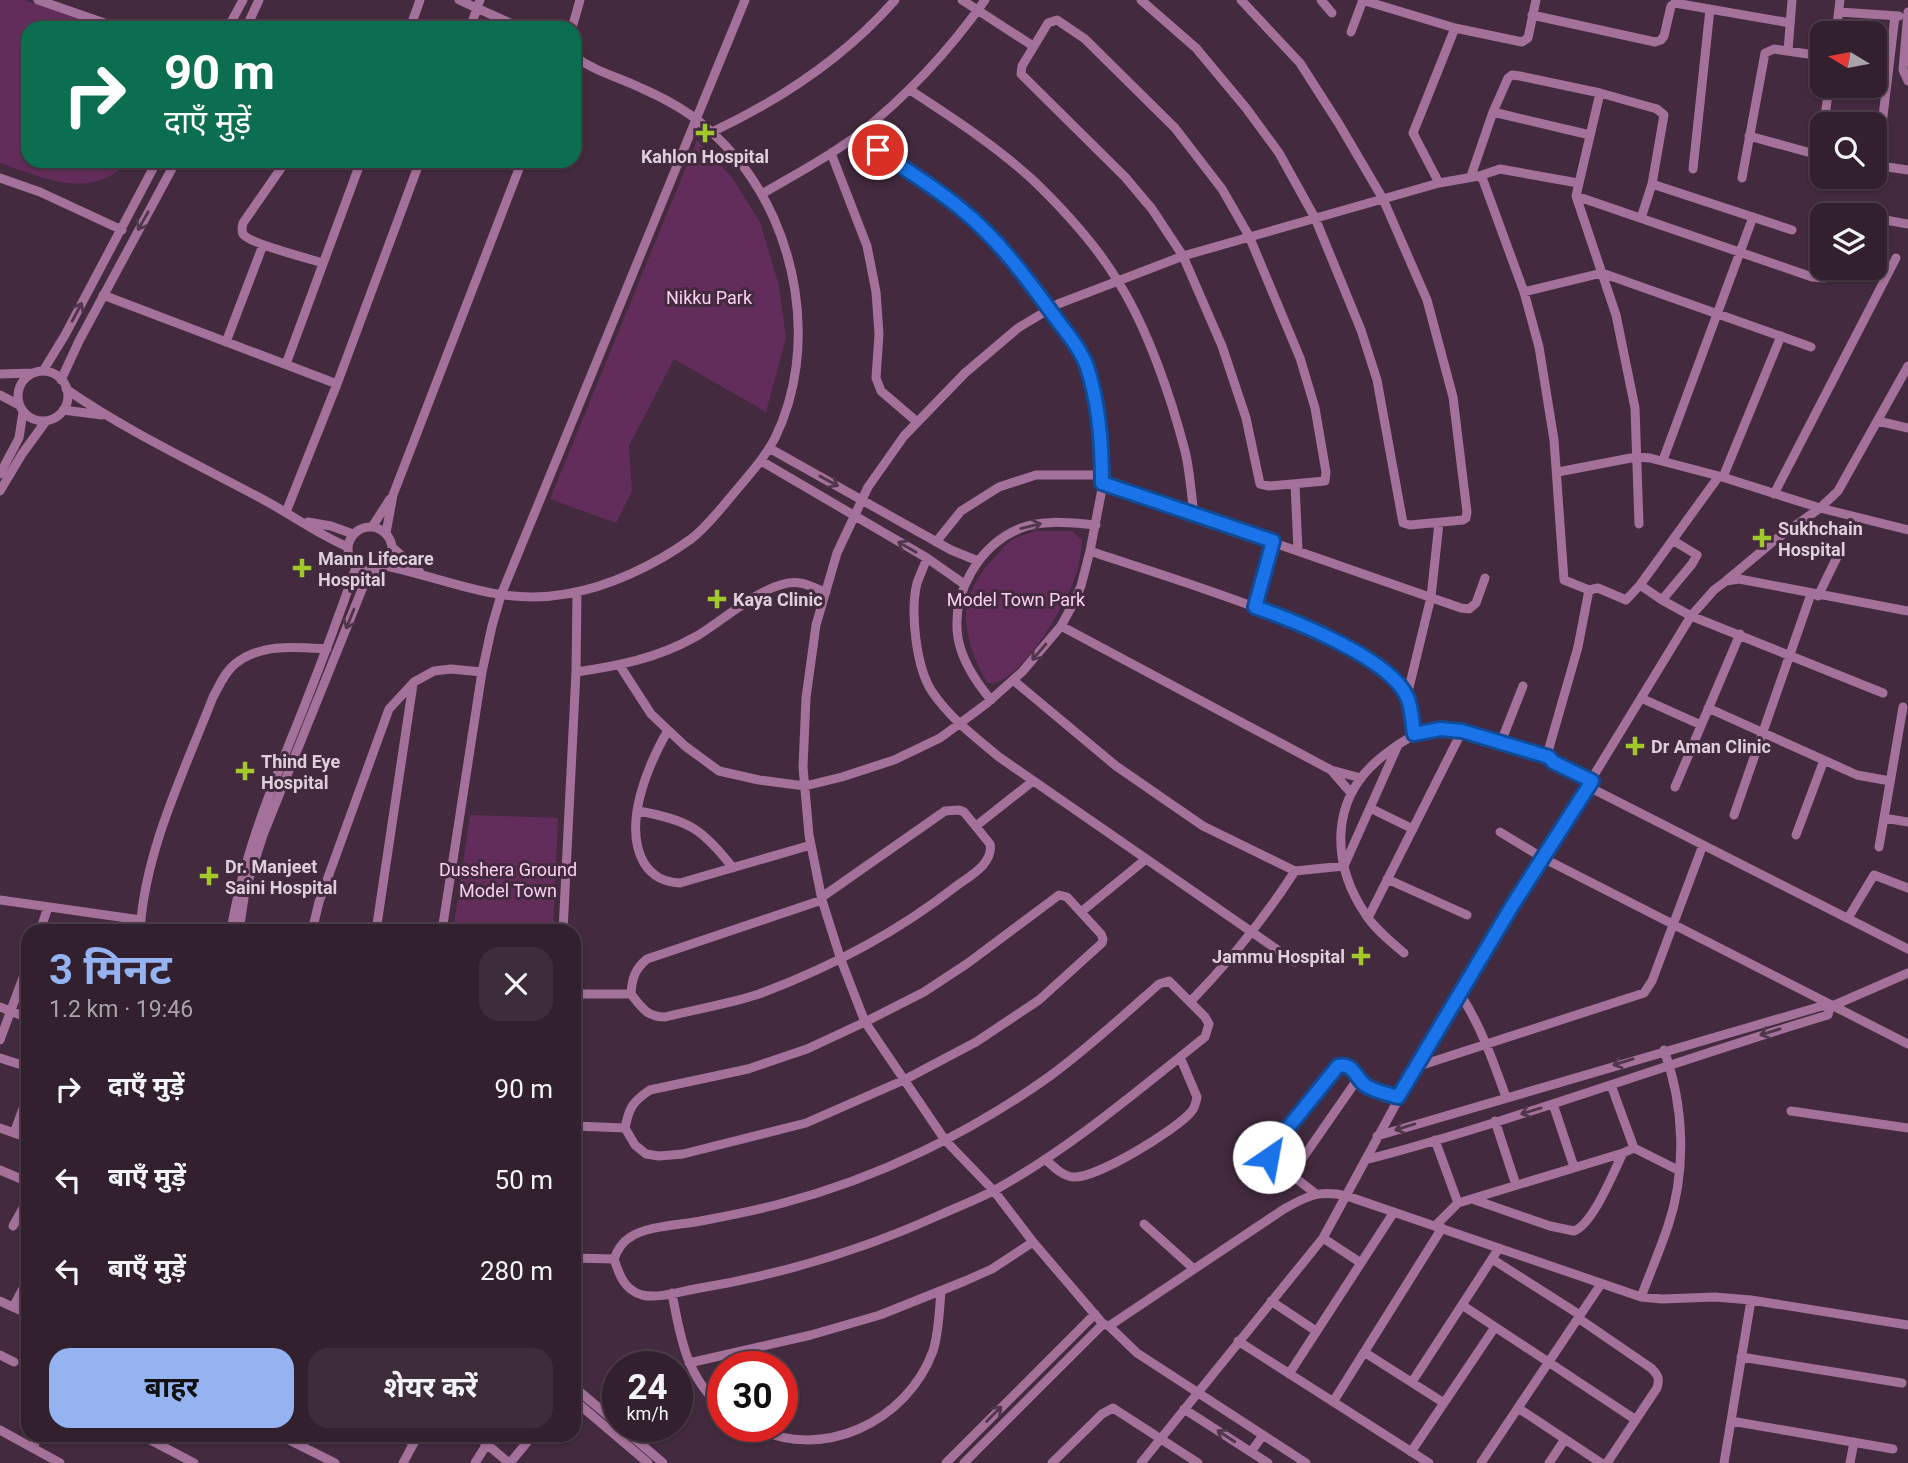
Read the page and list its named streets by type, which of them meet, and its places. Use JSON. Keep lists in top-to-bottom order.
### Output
{
  "parks": ["Nikku Park", "Model Town Park", "Dusshera Ground Model Town"],
  "places": {
    "health": [
      "Kahlon Hospital",
      "Sukhchain Hospital",
      "Mann Lifecare Hospital",
      "Kaya Clinic",
      "Dr Aman Clinic",
      "Thind Eye Hospital",
      "Dr. Manjeet Saini Hospital",
      "Jammu Hospital"
    ]
  },
  "north": "left",
  "page": {
    "turn": ["90 m", "दाएँ मुड़ें"],
    "heading": ["3 मिनट", "1.2 km · 19:46"],
    "list": [
      {
        "name": "दाएँ मुड़ें",
        "value": "90 m"
      },
      {
        "name": "बाएँ मुड़ें",
        "value": "50 m"
      },
      {
        "name": "बाएँ मुड़ें",
        "value": "280 m"
      }
    ],
    "buttons": ["बाहर", "शेयर करें"],
    "speed": "24 km/h",
    "limit": "30"
  }
}
